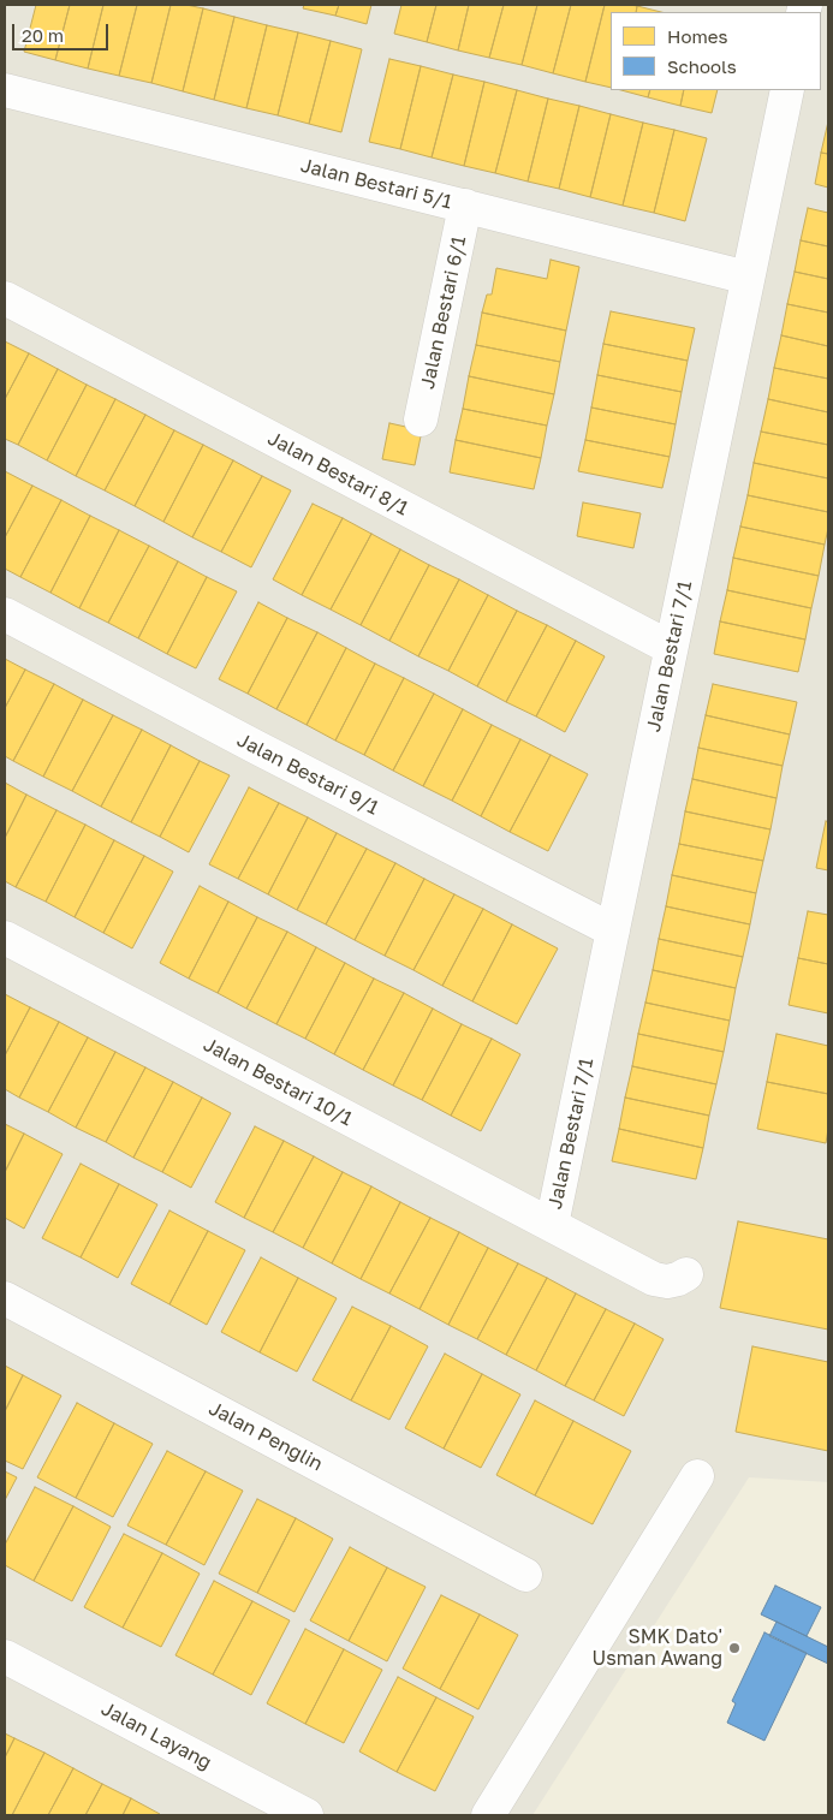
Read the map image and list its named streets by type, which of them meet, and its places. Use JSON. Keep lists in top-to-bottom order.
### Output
{
  "streets": {
    "street": [
      "Jalan Bestari 5/1",
      "Jalan Bestari 6/1",
      "Jalan Bestari 8/1",
      "Jalan Bestari 7/1",
      "Jalan Bestari 9/1",
      "Jalan Bestari 10/1",
      "Jalan Penglin",
      "Jalan Layang"
    ]
  },
  "crossings": [
    ["Jalan Bestari 5/1", "Jalan Bestari 6/1"],
    ["Jalan Bestari 5/1", "Jalan Bestari 7/1"],
    ["Jalan Bestari 8/1", "Jalan Bestari 7/1"],
    ["Jalan Bestari 7/1", "Jalan Bestari 9/1"],
    ["Jalan Bestari 7/1", "Jalan Bestari 10/1"]
  ],
  "places": ["SMK Dato' Usman Awang"],
  "legend": ["Homes", "Schools"],
  "scale_bar": "20 m"
}
